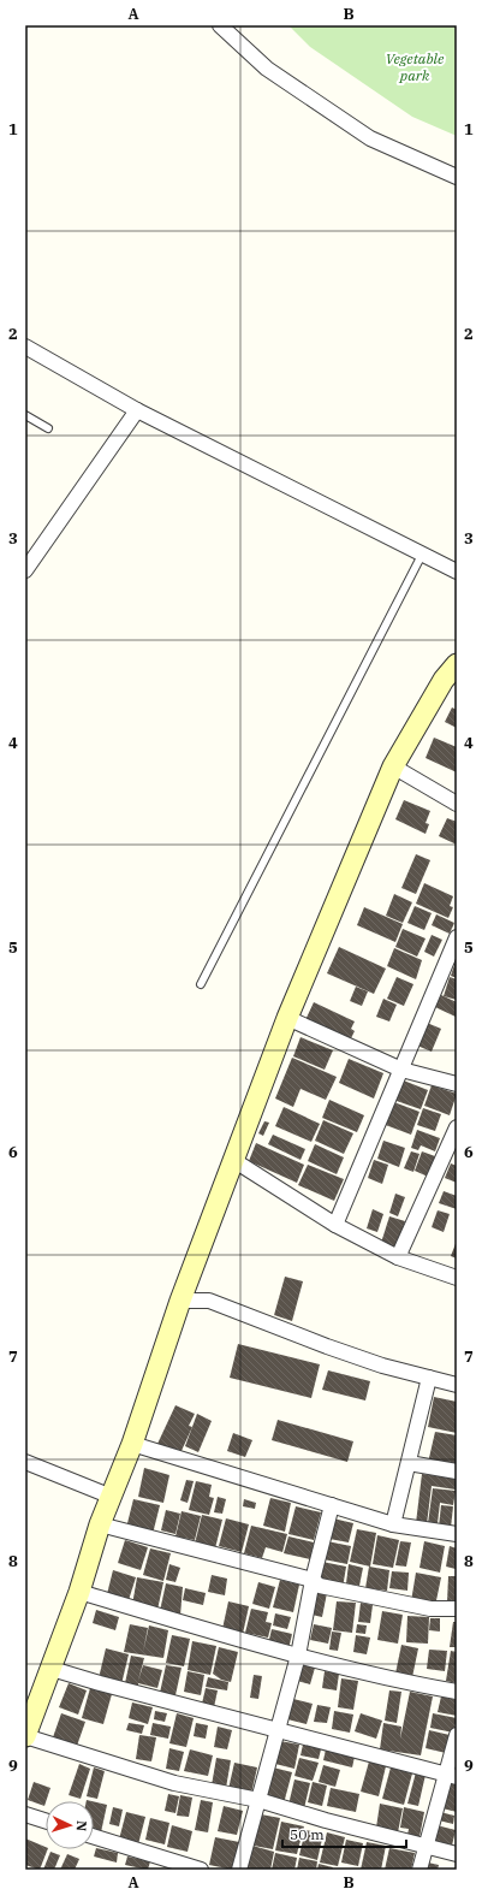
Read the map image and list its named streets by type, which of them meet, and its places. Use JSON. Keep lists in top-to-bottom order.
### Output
{
  "parks": ["Vegetable park"],
  "scale_bar": "50 m",
  "north": "right",
  "grid": {
    "columns": ["A", "B"],
    "rows": [
      "1",
      "2",
      "3",
      "4",
      "5",
      "6",
      "7",
      "8",
      "9"
    ]
  }
}
